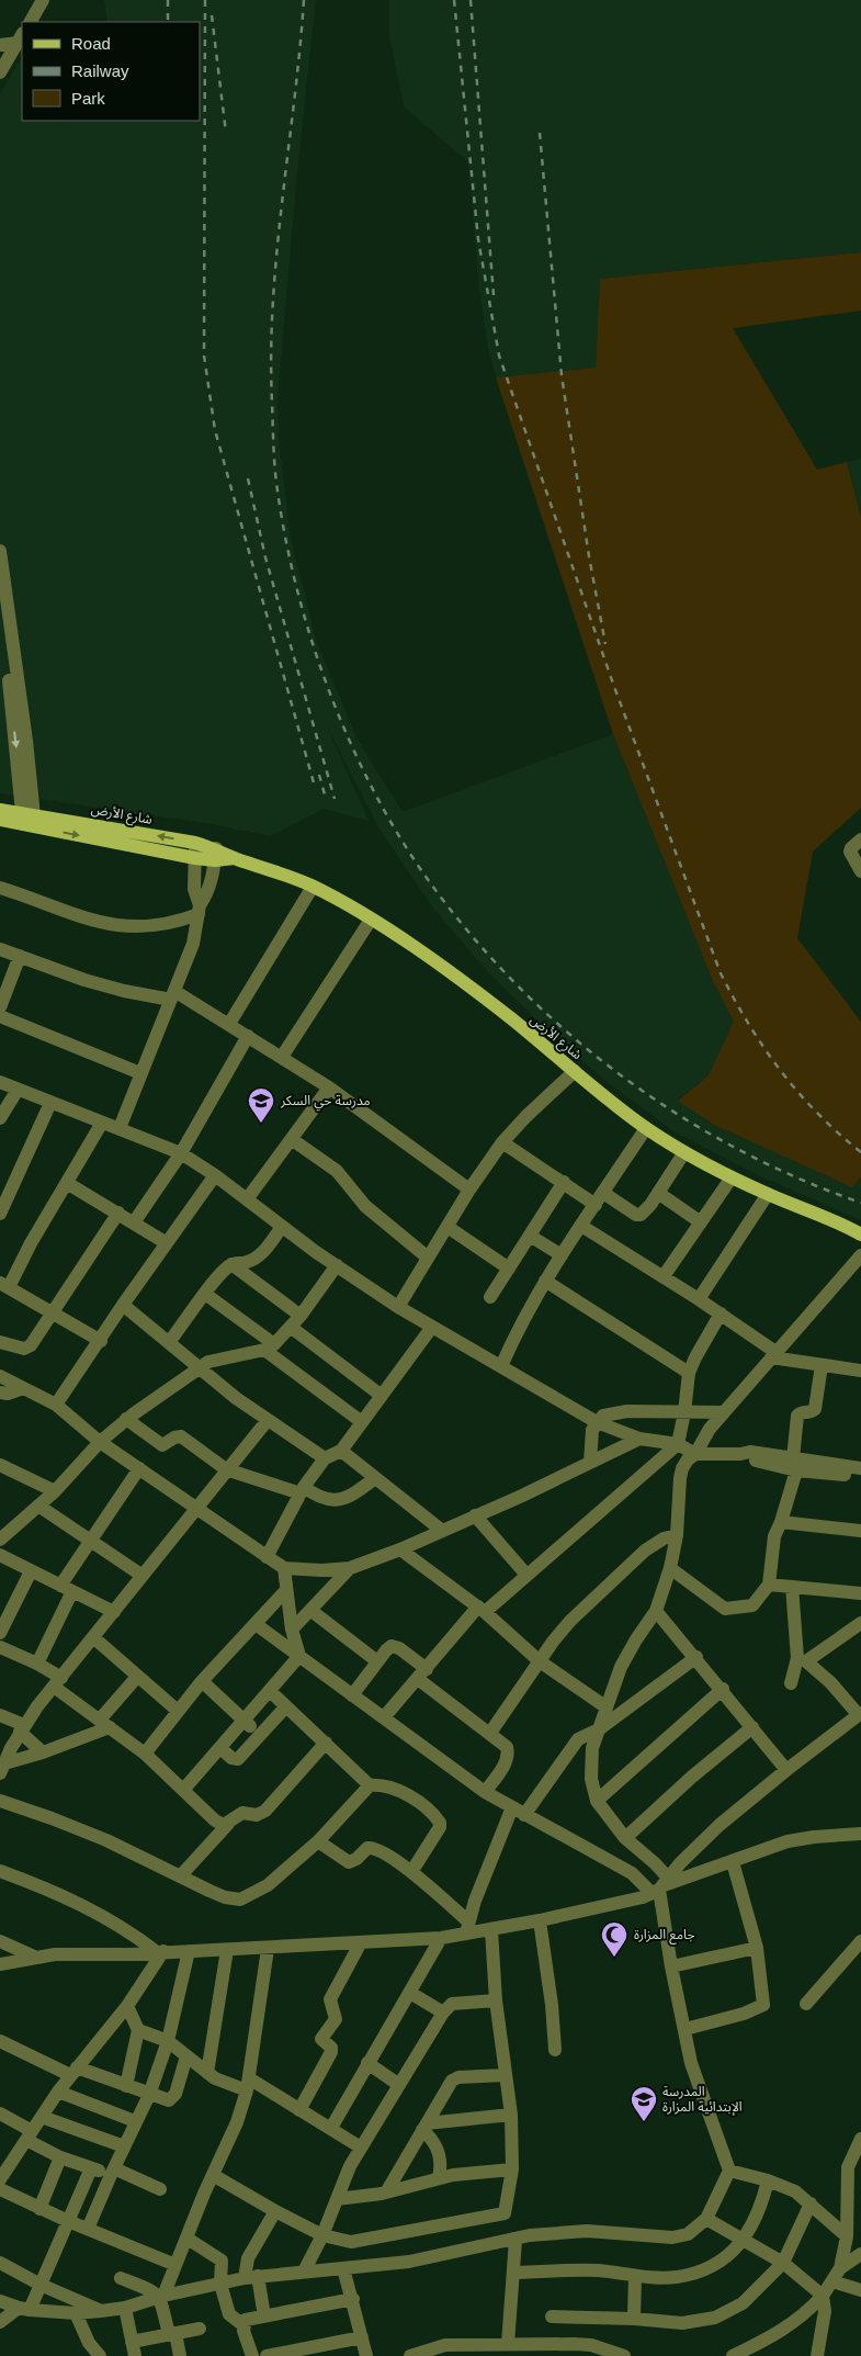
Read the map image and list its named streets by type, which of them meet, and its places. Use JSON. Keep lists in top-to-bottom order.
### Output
{
  "streets": {
    "main road": ["شارع الأرض"]
  },
  "places": {
    "school or university": ["مدرسة حي السكر", "المدرسة الإبتدائية المزارة"],
    "mosque": ["جامع المزارة"]
  },
  "legend": ["Road", "Railway", "Park"]
}
